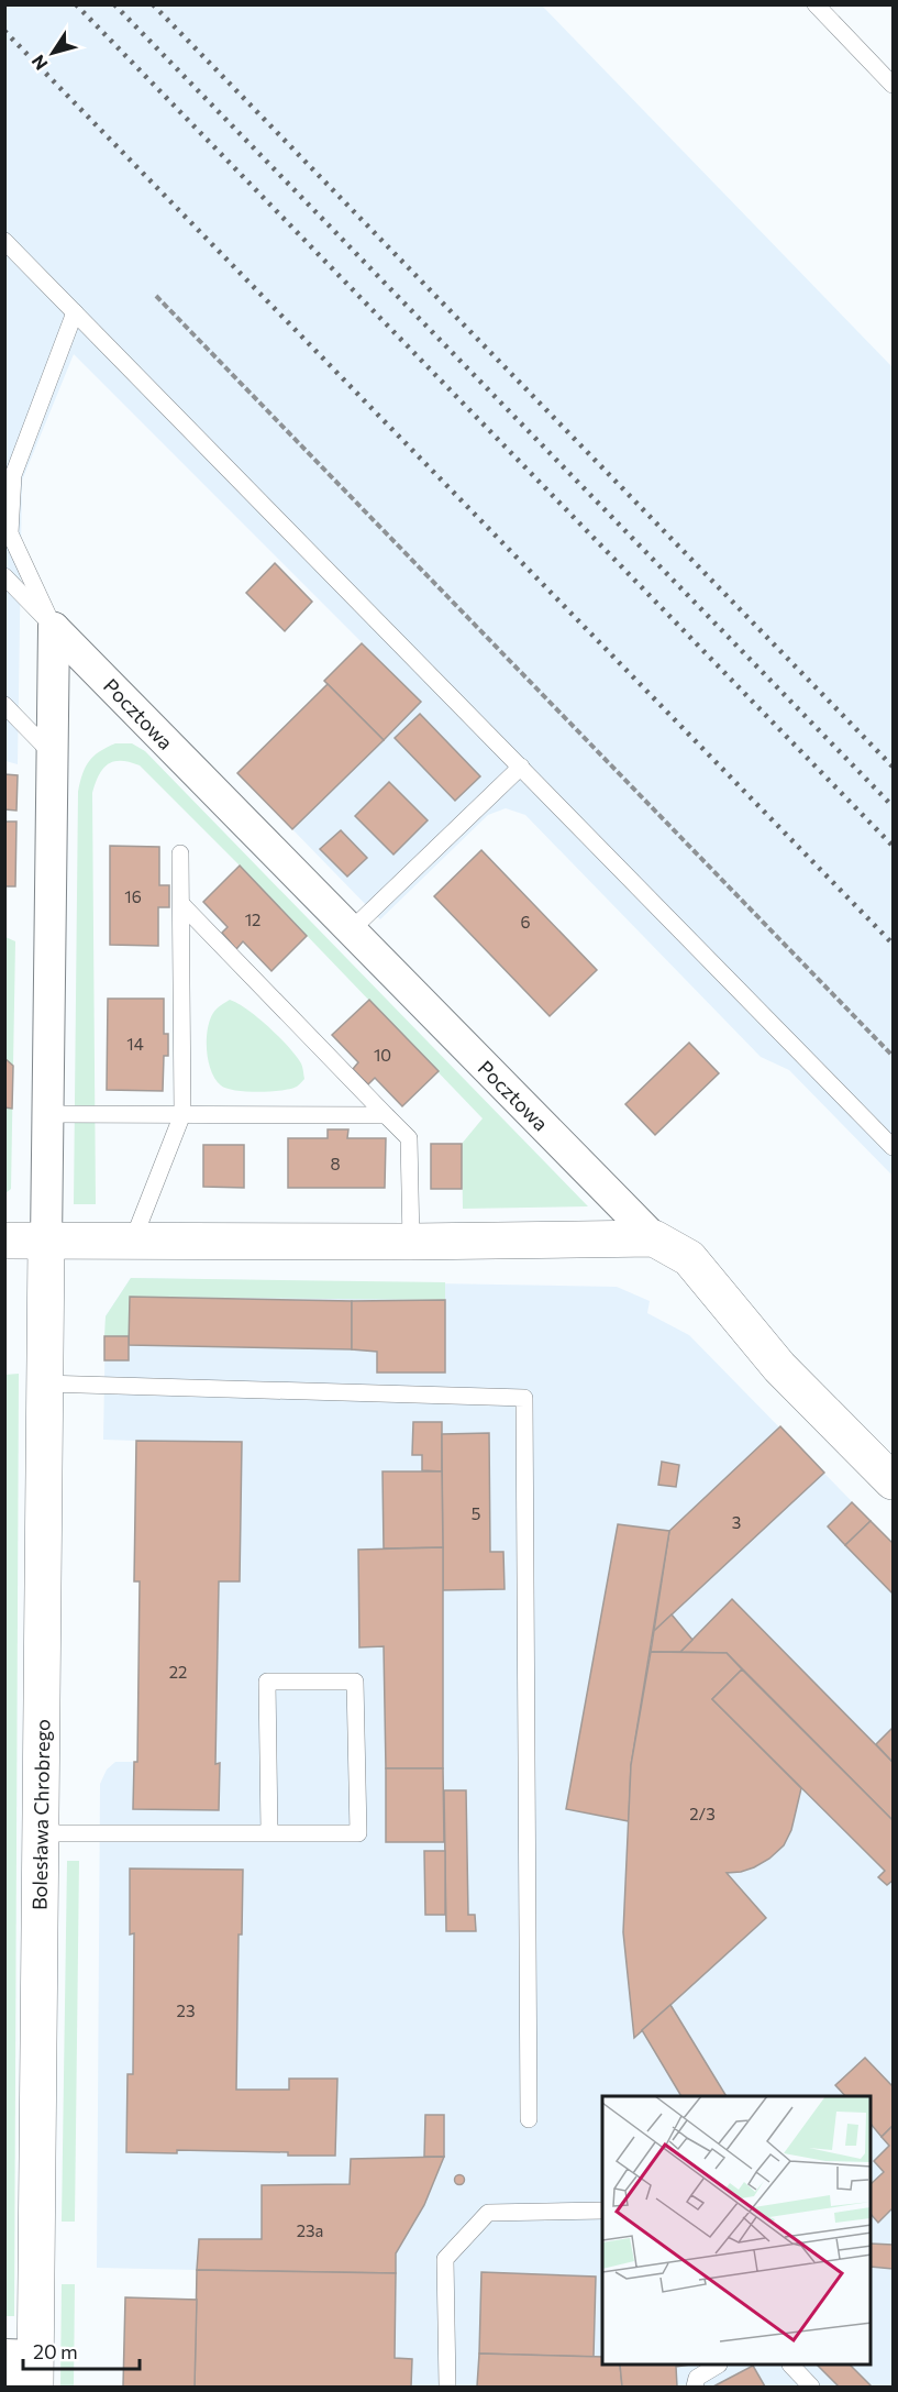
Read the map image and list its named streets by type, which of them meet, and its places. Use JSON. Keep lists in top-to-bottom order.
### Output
{
  "streets": {
    "street": ["Pocztowa", "Bolesława Chrobrego"]
  },
  "house_numbers": [
    "16",
    "12",
    "6",
    "14",
    "10",
    "8",
    "5",
    "3",
    "22",
    "2/3",
    "23",
    "23a"
  ],
  "scale_bar": "20 m",
  "north": "bottom left"
}
